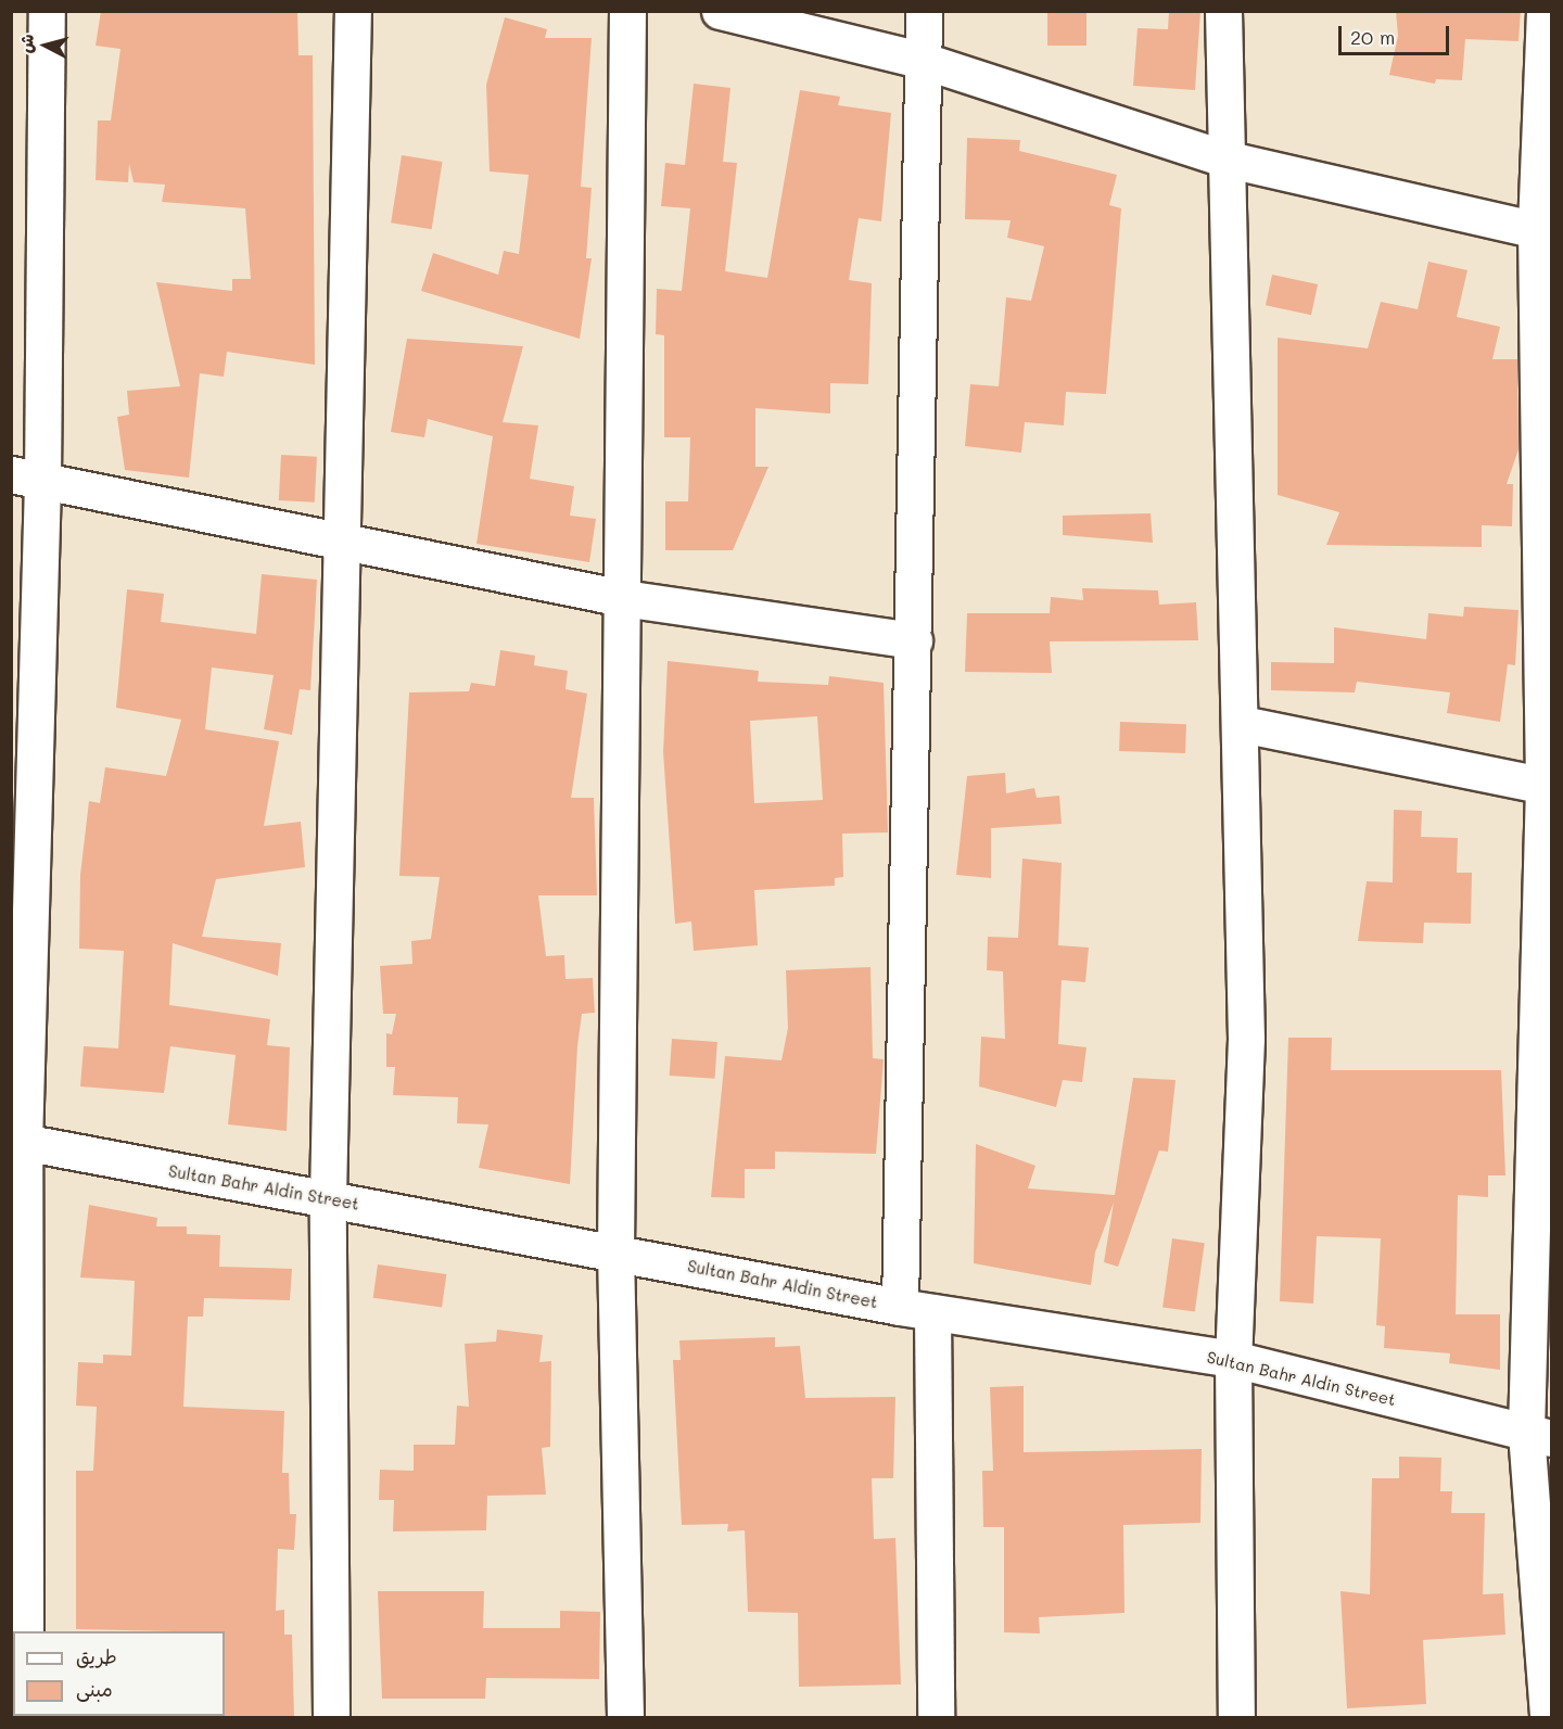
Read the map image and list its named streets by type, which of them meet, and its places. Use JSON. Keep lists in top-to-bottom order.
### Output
{
  "streets": {
    "street": ["Sultan Bahr Aldin Street"]
  },
  "legend": ["طريق", "مبنى"],
  "scale_bar": "20 m",
  "north": "left"
}
